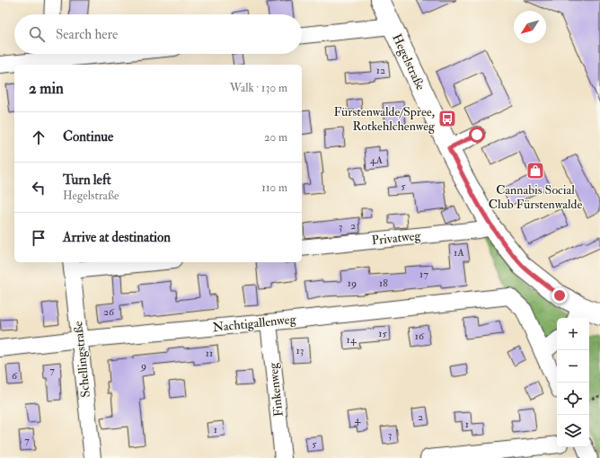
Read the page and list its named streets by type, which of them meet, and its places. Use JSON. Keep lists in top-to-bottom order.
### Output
{
  "streets": {
    "main road": ["Hegelstraße"],
    "street": [
      "Privatweg",
      "Nachtigallenweg",
      "Schellingstraße",
      "Finkenweg"
    ]
  },
  "crossings": [
    ["Hegelstraße", "Privatweg"],
    ["Nachtigallenweg", "Schellingstraße"],
    ["Nachtigallenweg", "Finkenweg"]
  ],
  "places": {
    "bus stop": ["Fürstenwalde/Spree, Rotkehlchenweg"],
    "shop": ["Cannabis Social Club Fürstenwalde"]
  },
  "house_numbers": [
    "12",
    "4A",
    "5",
    "2",
    "3",
    "1A",
    "17",
    "19",
    "18",
    "26",
    "15",
    "16",
    "14",
    "13",
    "11",
    "9",
    "7",
    "6",
    "2",
    "4",
    "1",
    "1",
    "3",
    "7",
    "5"
  ],
  "north": "bottom left",
  "page": {
    "search": "Search here",
    "heading": ["2 min", "Walk · 130 m"],
    "list": [
      ["Continue", "20 m"],
      ["Turn left", "Hegelstraße", "110 m"],
      "Arrive at destination"
    ],
    "map_buttons": ["+", "−"]
  }
}
